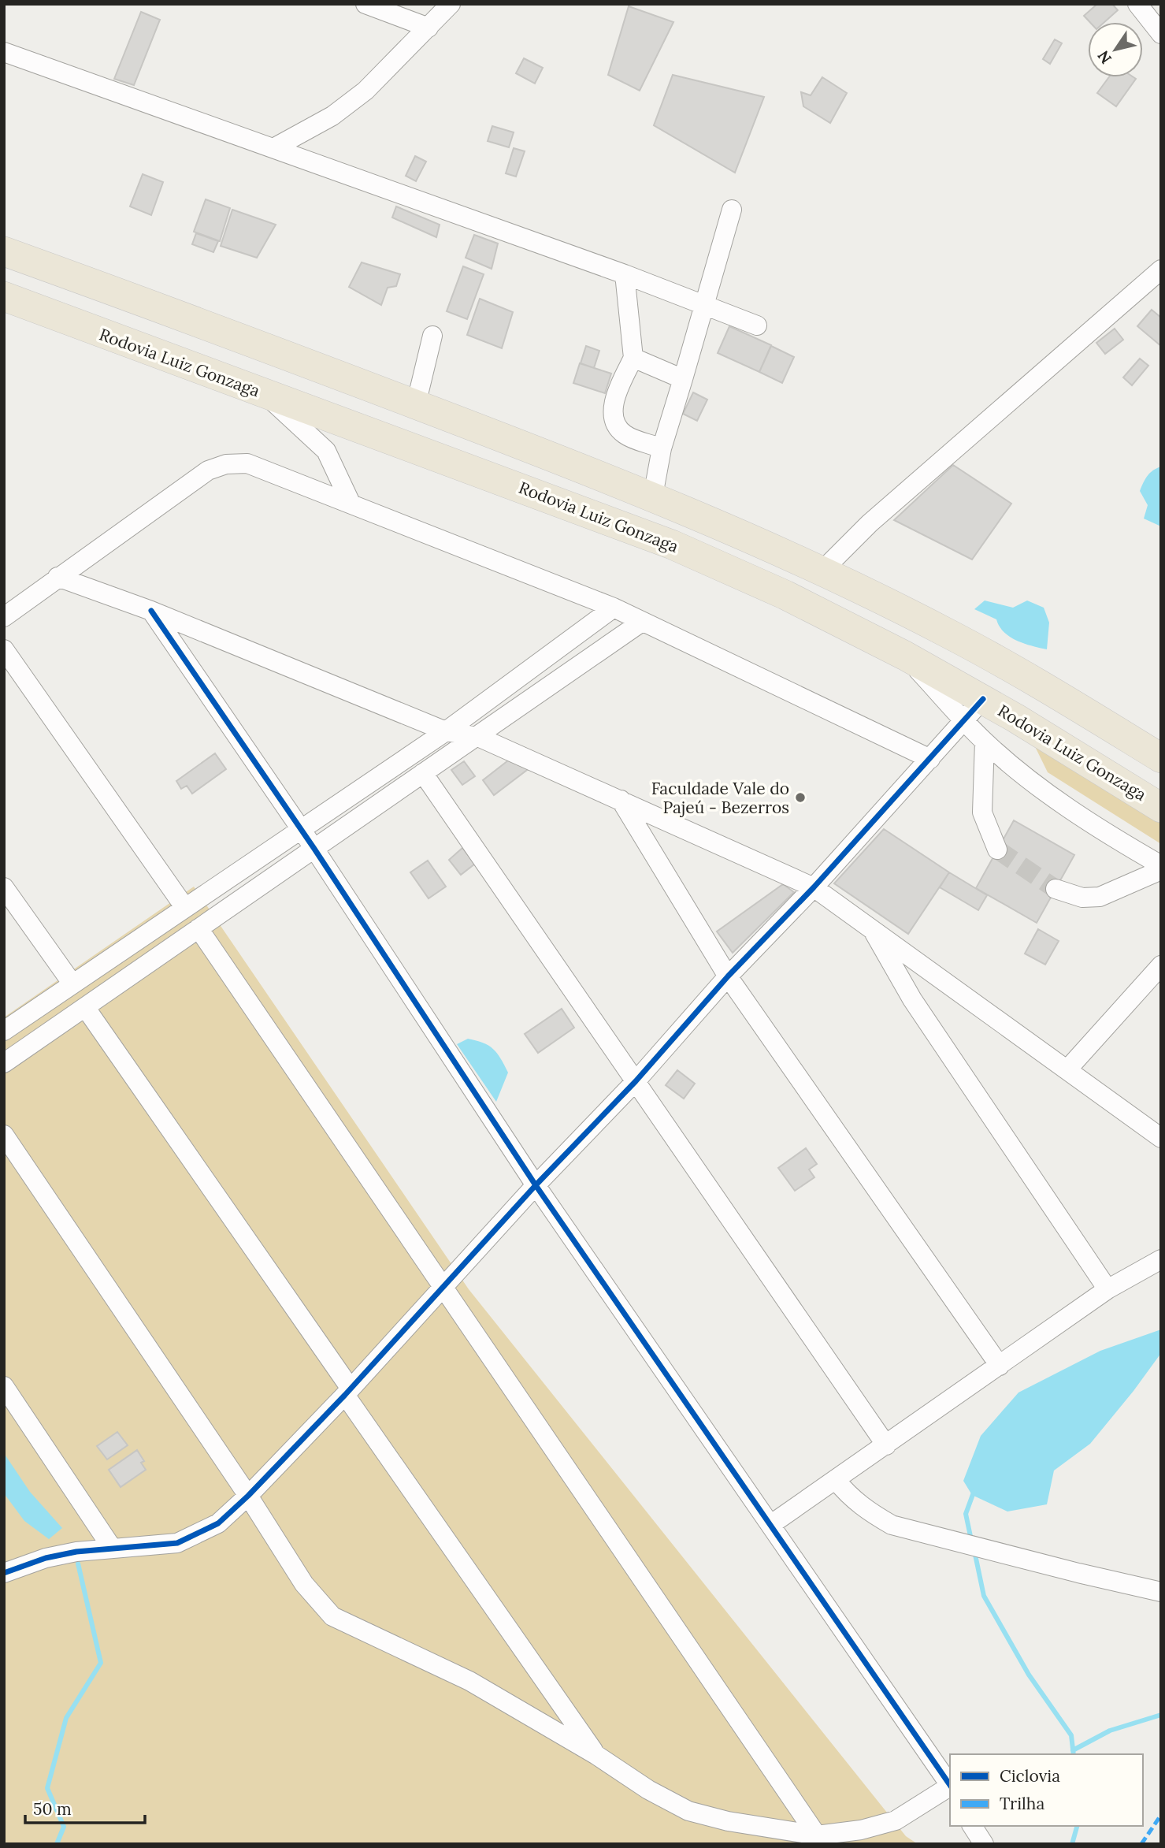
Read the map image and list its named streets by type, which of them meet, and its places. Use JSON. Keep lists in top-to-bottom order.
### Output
{
  "streets": {
    "highway": ["Rodovia Luiz Gonzaga"]
  },
  "places": ["Faculdade Vale do Pajeú - Bezerros"],
  "legend": ["Ciclovia", "Trilha"],
  "scale_bar": "50 m",
  "north": "bottom left"
}
